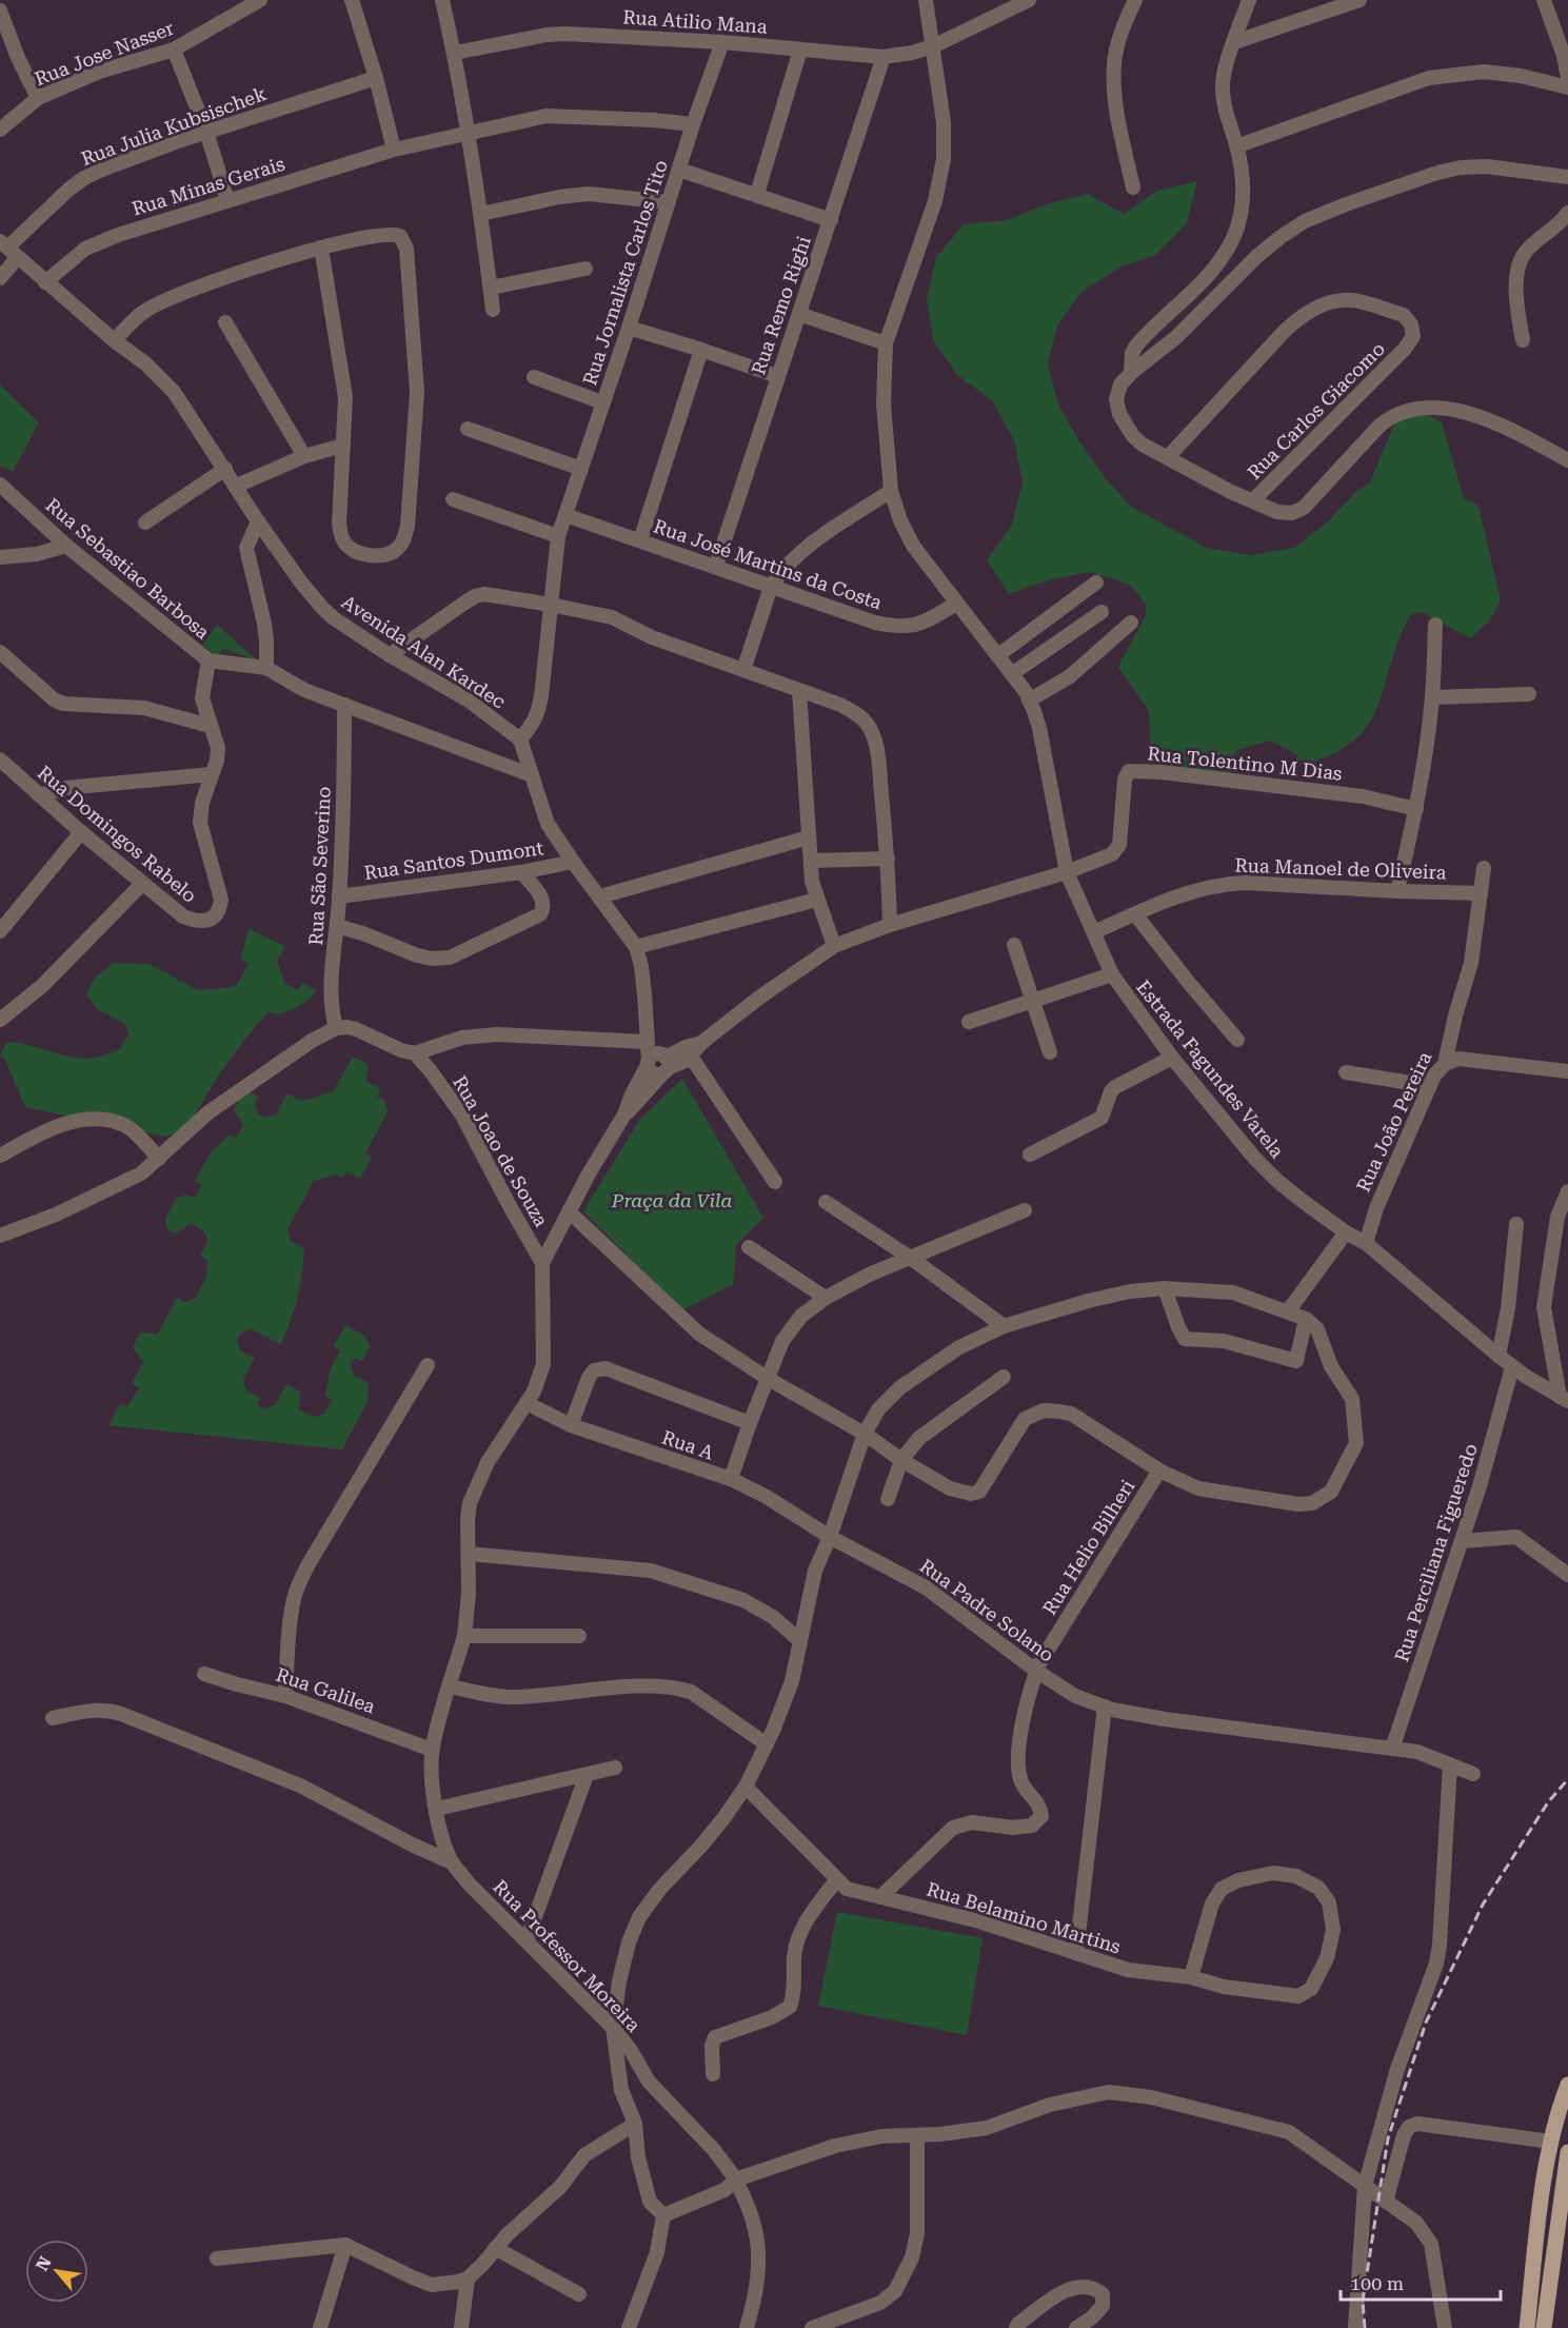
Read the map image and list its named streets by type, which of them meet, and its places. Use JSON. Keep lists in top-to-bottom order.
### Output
{
  "streets": {
    "street": [
      "Rua Atilio Mana",
      "Rua Jose Nasser",
      "Rua Julia Kubsischek",
      "Rua Minas Gerais",
      "Rua Jornalista Carlos Tito",
      "Rua Remo Righi",
      "Rua Carlos Giacomo",
      "Rua José Martins da Costa",
      "Rua Sebastiao Barbosa",
      "Avenida Alan Kardec",
      "Rua Tolentino M Dias",
      "Rua Domingos Rabelo",
      "Rua Santos Dumont",
      "Rua São Severino",
      "Rua Manoel de Oliveira",
      "Estrada Fagundes Varela",
      "Rua João Pereira",
      "Rua Joao de Souza",
      "Rua A",
      "Rua Helio Bilheri",
      "Rua Perciliana Figueredo",
      "Rua Padre Solano",
      "Rua Galilea",
      "Rua Belamino Martins",
      "Rua Professor Moreira"
    ]
  },
  "crossings": [
    ["Rua Atilio Mana", "Rua Jornalista Carlos Tito"],
    ["Rua Atilio Mana", "Rua Remo Righi"],
    ["Rua Atilio Mana", "Estrada Fagundes Varela"],
    ["Rua Julia Kubsischek", "Avenida Alan Kardec"],
    ["Rua Minas Gerais", "Rua Jornalista Carlos Tito"],
    ["Rua Minas Gerais", "Avenida Alan Kardec"],
    ["Rua Jornalista Carlos Tito", "Rua José Martins da Costa"],
    ["Rua Jornalista Carlos Tito", "Avenida Alan Kardec"],
    ["Rua Remo Righi", "Rua José Martins da Costa"],
    ["Rua José Martins da Costa", "Estrada Fagundes Varela"],
    ["Rua Sebastiao Barbosa", "Rua Domingos Rabelo"],
    ["Rua Sebastiao Barbosa", "Rua São Severino"],
    ["Rua Tolentino M Dias", "Estrada Fagundes Varela"],
    ["Rua Santos Dumont", "Rua São Severino"],
    ["Rua São Severino", "Rua Joao de Souza"],
    ["Rua Manoel de Oliveira", "Estrada Fagundes Varela"],
    ["Rua Manoel de Oliveira", "Rua João Pereira"],
    ["Estrada Fagundes Varela", "Rua João Pereira"],
    ["Estrada Fagundes Varela", "Rua Perciliana Figueredo"],
    ["Rua Joao de Souza", "Rua Professor Moreira"],
    ["Rua A", "Rua Padre Solano"],
    ["Rua A", "Rua Professor Moreira"],
    ["Rua Helio Bilheri", "Rua Padre Solano"],
    ["Rua Helio Bilheri", "Rua Belamino Martins"],
    ["Rua Perciliana Figueredo", "Rua Padre Solano"],
    ["Rua Galilea", "Rua Professor Moreira"]
  ],
  "parks": ["Praça da Vila"],
  "scale_bar": "100 m",
  "north": "top left"
}
